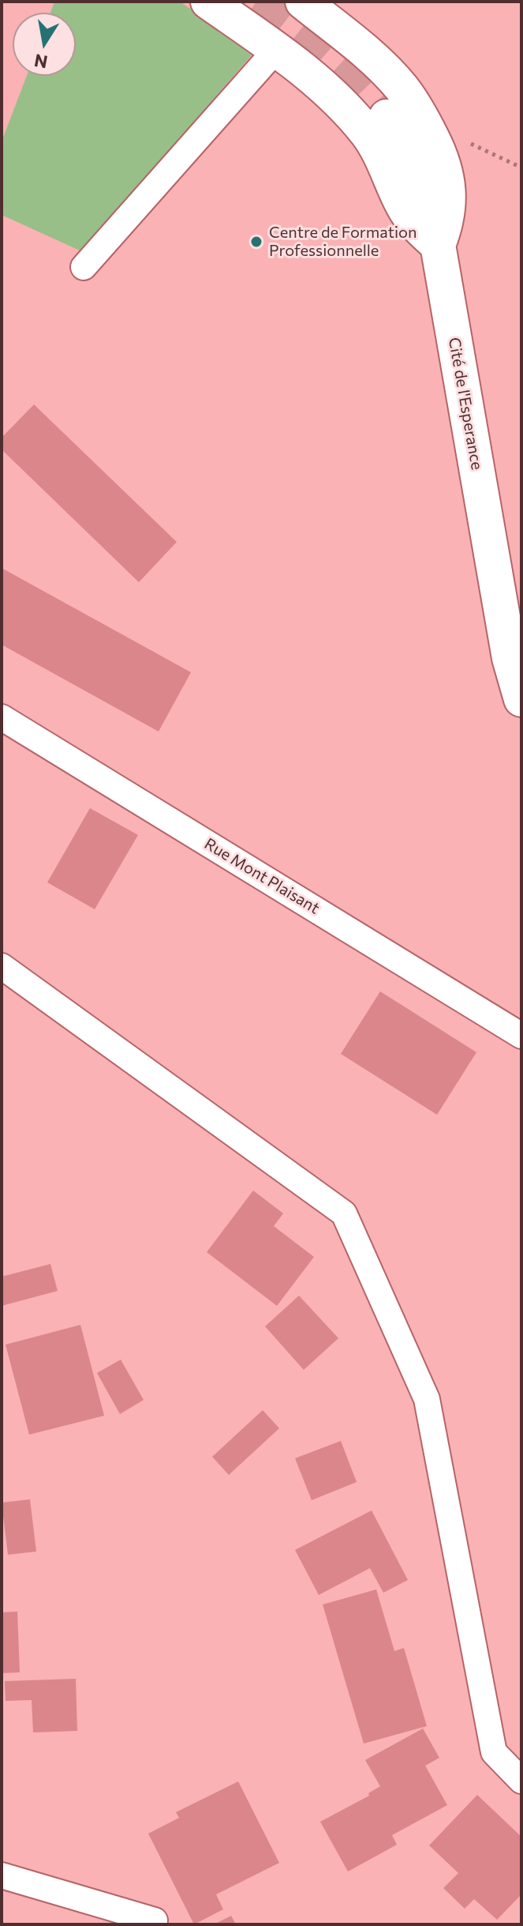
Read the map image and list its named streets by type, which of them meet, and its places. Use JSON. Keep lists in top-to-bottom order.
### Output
{
  "streets": {
    "main road": ["Cité de l'Esperance"],
    "street": ["Rue Mont Plaisant"]
  },
  "places": ["Centre de Formation Professionnelle"],
  "north": "bottom"
}
